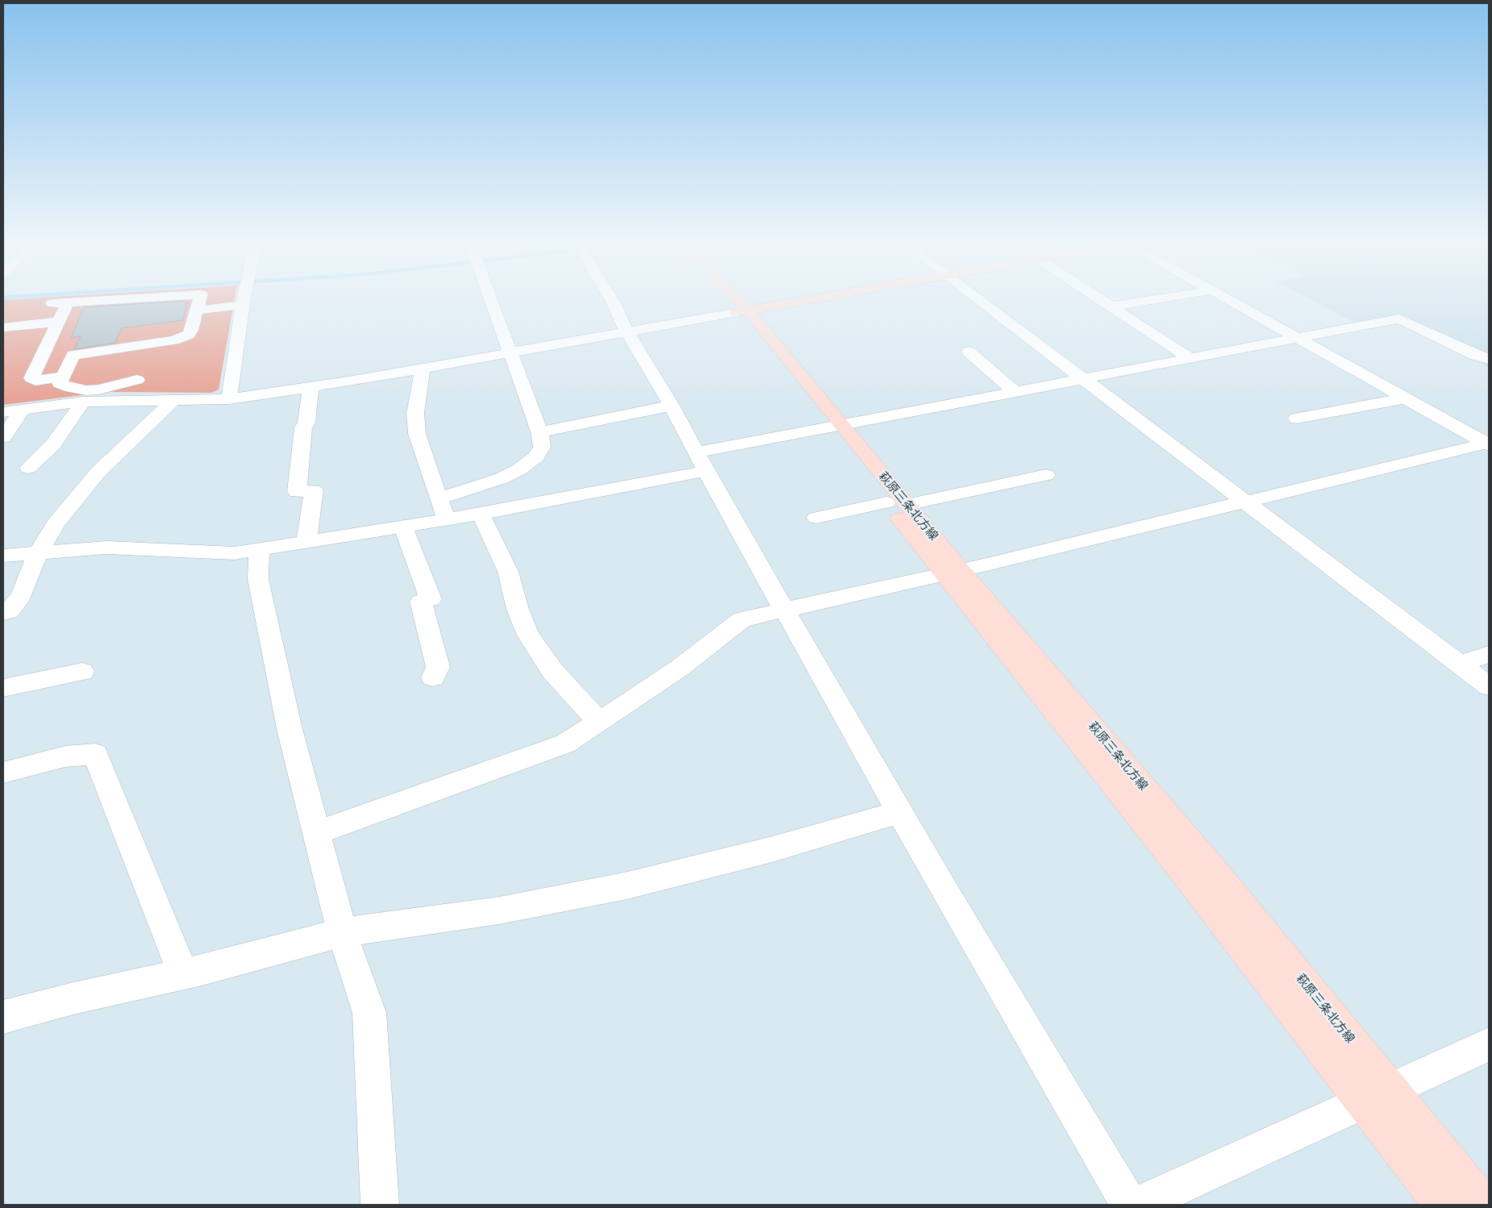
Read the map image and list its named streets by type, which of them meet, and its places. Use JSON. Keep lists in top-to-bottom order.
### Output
{
  "streets": {
    "main road": ["萩原三条北方線"]
  }
}
